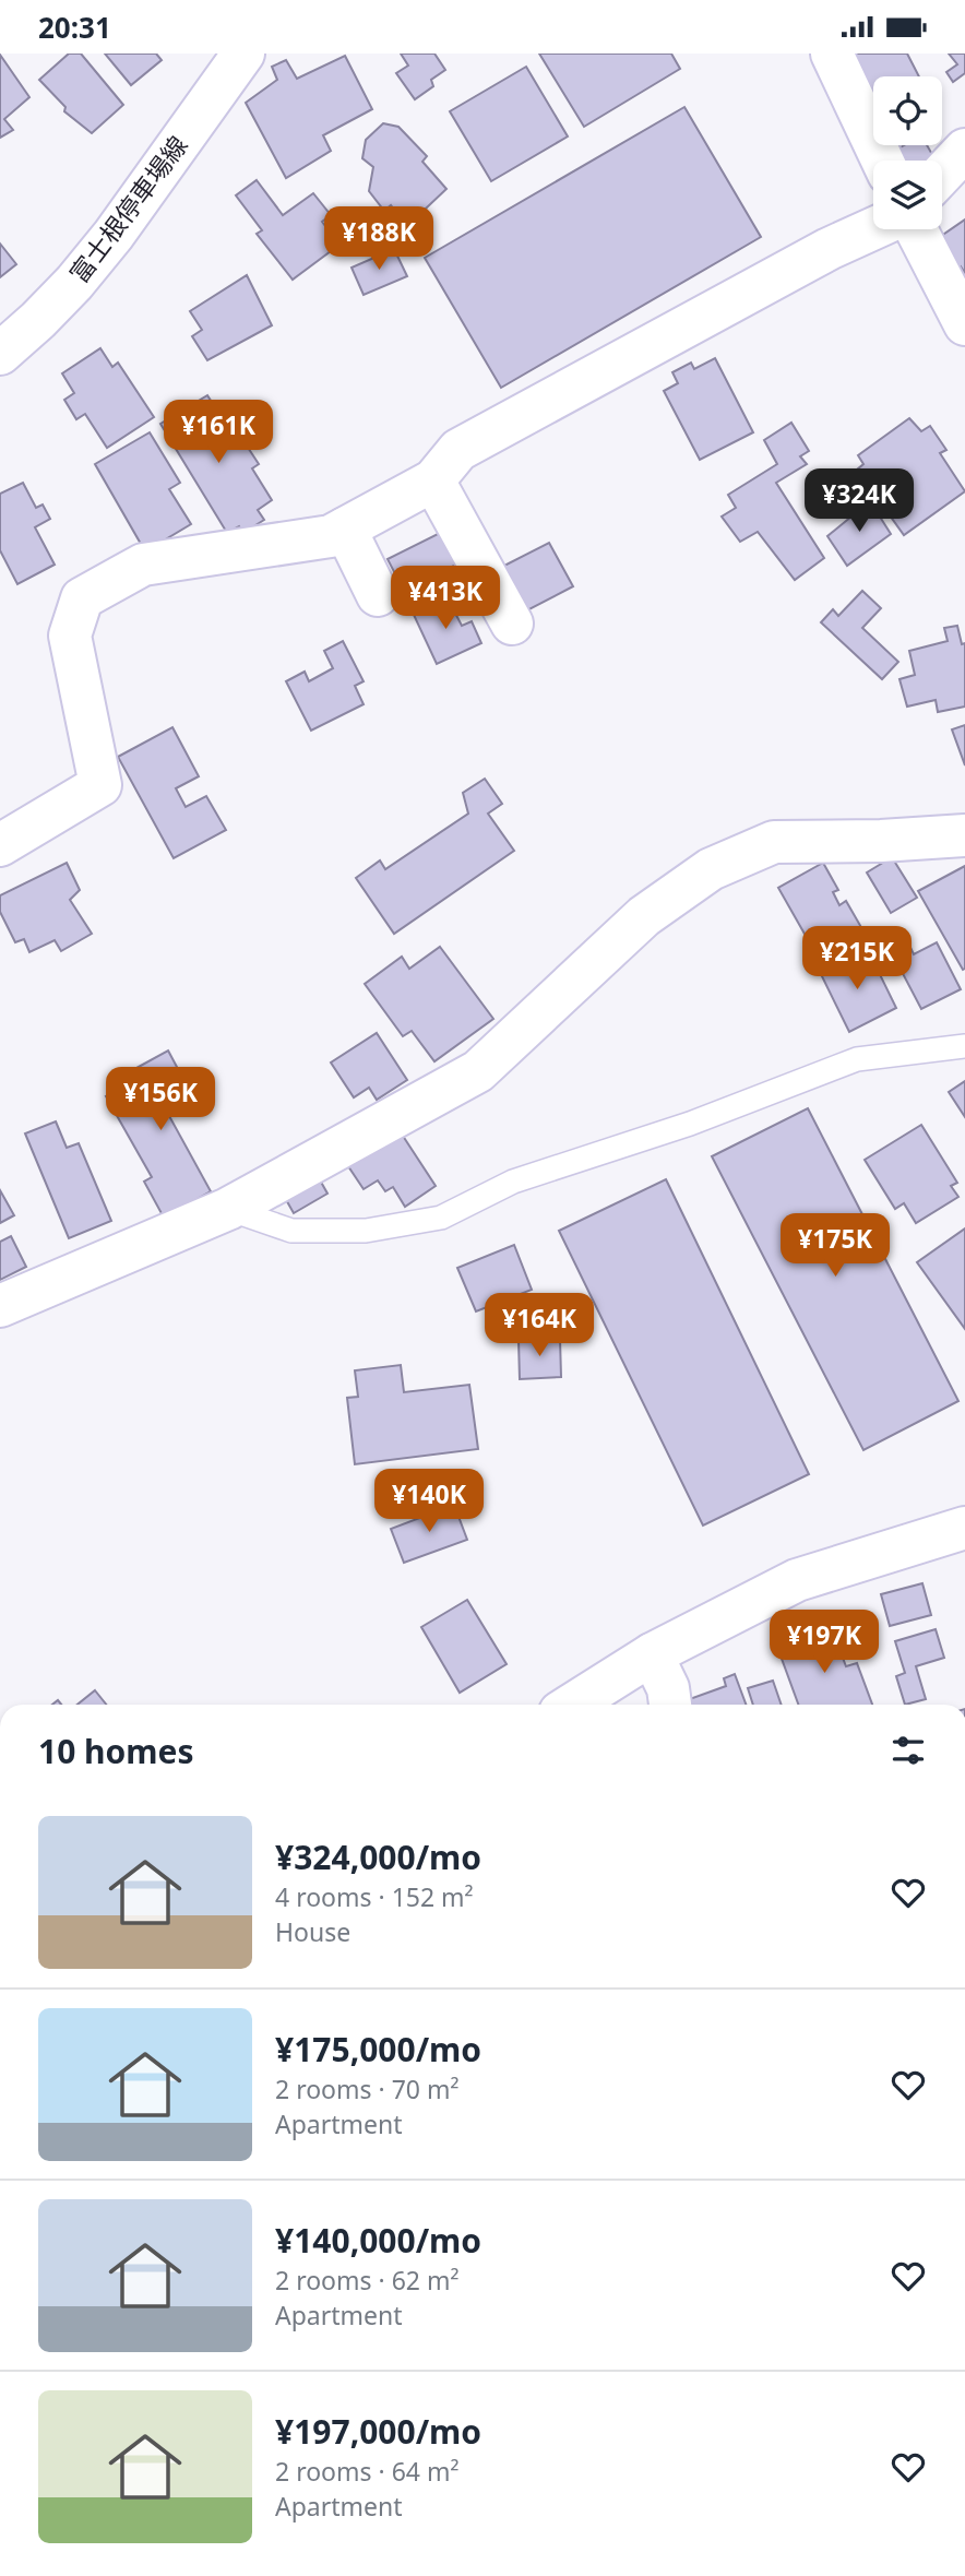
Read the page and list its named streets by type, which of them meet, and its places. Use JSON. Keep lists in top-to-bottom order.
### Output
{
  "streets": {
    "street": ["富士根停車場線"]
  },
  "page": {
    "status": "20:31",
    "price": [
      "¥188K",
      "¥161K",
      "¥324K",
      "¥413K",
      "¥215K",
      "¥156K",
      "¥175K",
      "¥164K",
      "¥140K",
      "¥197K"
    ],
    "heading": "10 homes",
    "list": [
      {
        "name": "¥324,000/mo",
        "note": "4 rooms · 152 m² · House"
      },
      {
        "name": "¥175,000/mo",
        "note": "2 rooms · 70 m² · Apartment"
      },
      {
        "name": "¥140,000/mo",
        "note": "2 rooms · 62 m² · Apartment"
      },
      {
        "name": "¥197,000/mo",
        "note": "2 rooms · 64 m² · Apartment"
      }
    ]
  }
}
